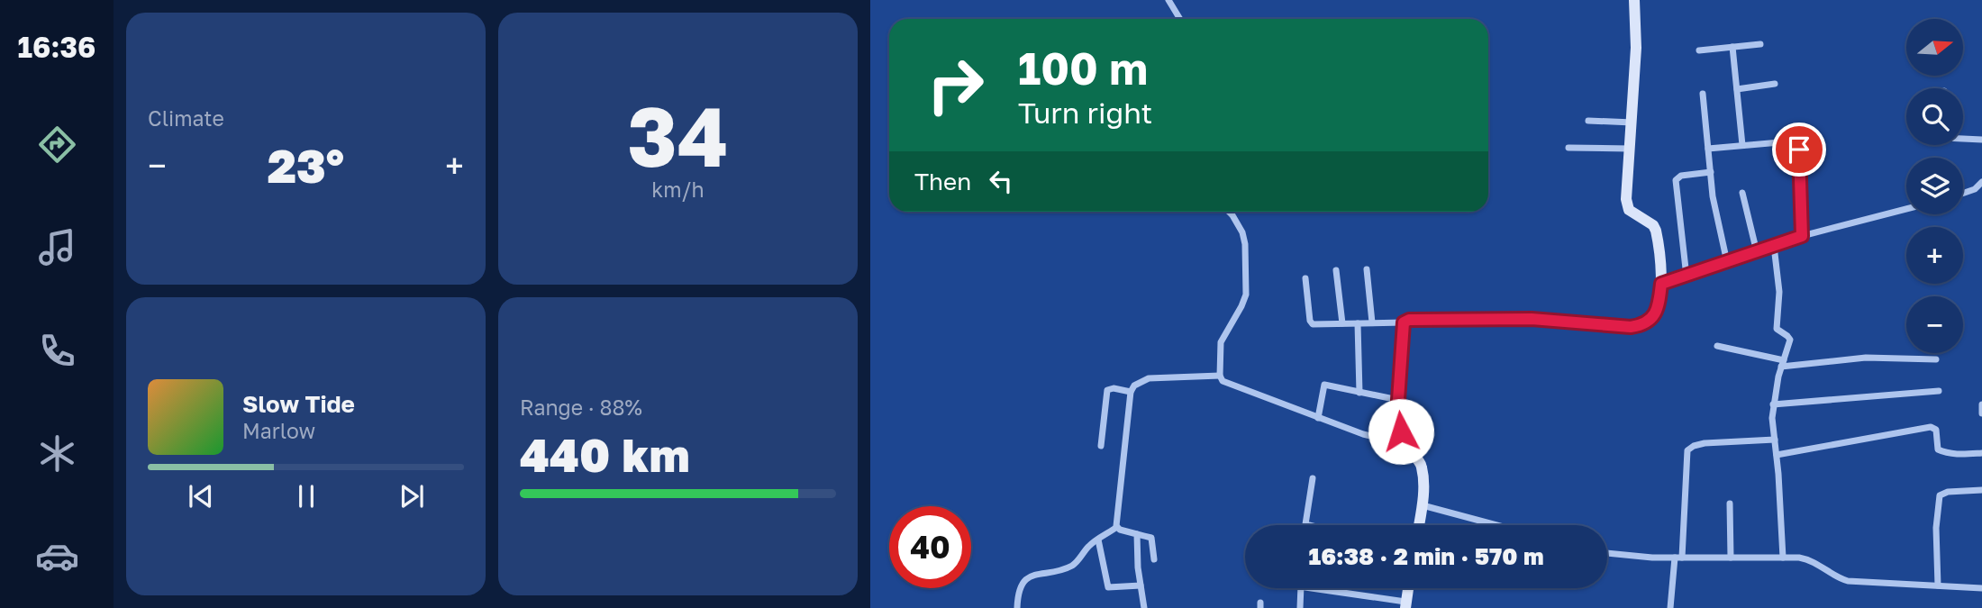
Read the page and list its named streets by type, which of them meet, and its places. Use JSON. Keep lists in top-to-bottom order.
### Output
{
  "north": "right",
  "page": {
    "tabs": "16:36",
    "tile": [
      "Climate",
      ["34", "km/h"],
      ["Range · 88%", "440 km"]
    ],
    "map_buttons": ["+", "−"],
    "turn": ["100 m", "Turn right"],
    "heat": ["−", "23°", "+"],
    "then": "Then",
    "song": ["Slow Tide", "Marlow"],
    "limit": "40",
    "trip": "16:38 · 2 min · 570 m"
  }
}
